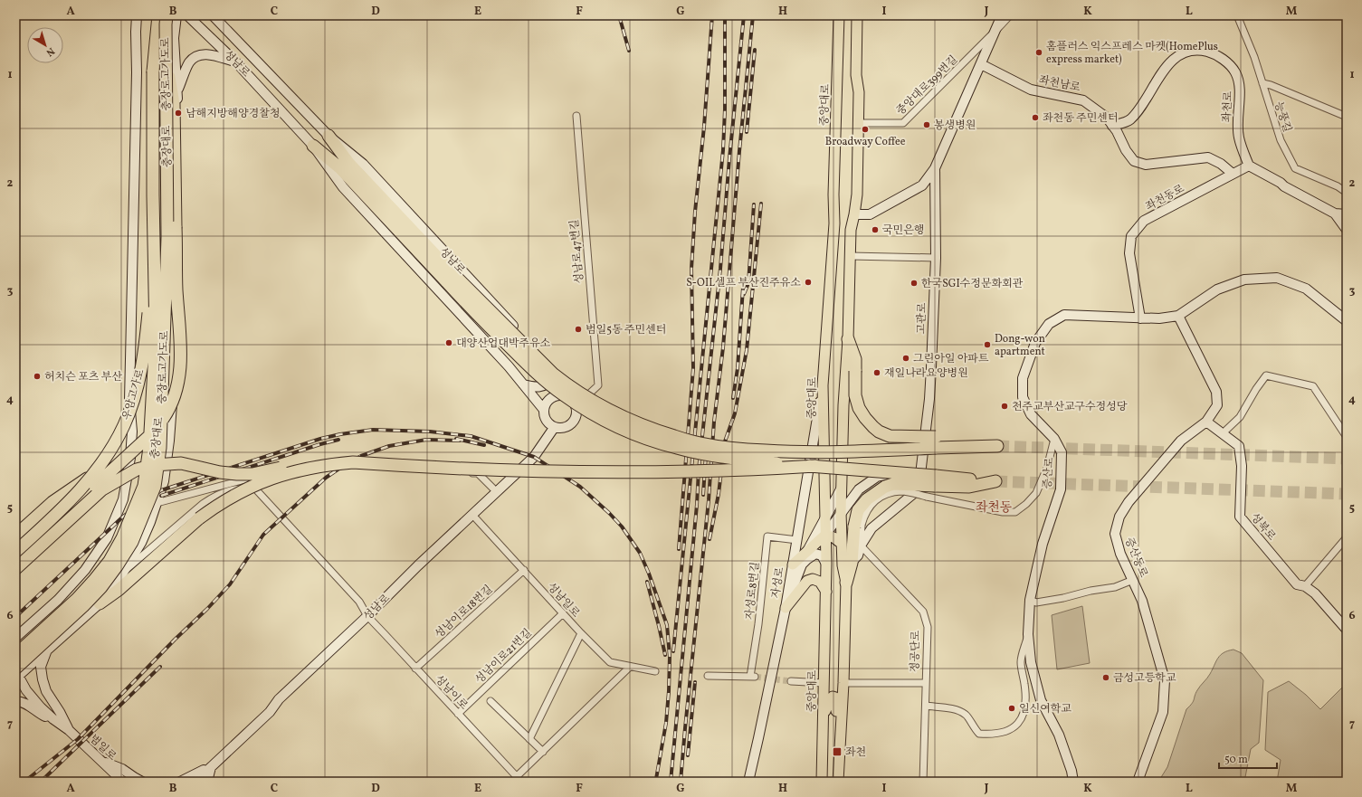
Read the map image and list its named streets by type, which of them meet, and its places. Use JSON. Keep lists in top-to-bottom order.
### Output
{
  "streets": {
    "highway": ["성남로", "충장로고가도로", "우암고가로"],
    "main road": [
      "좌천남로",
      "중앙대로",
      "좌천로",
      "충장대로",
      "좌천동로",
      "고관로",
      "증산로",
      "성북로",
      "증산동로",
      "자성로",
      "범일로"
    ],
    "street": [
      "중앙대로399번길",
      "능풍길",
      "성남로47번길",
      "자성로8번길",
      "성남일로",
      "성남이로18번길",
      "정공단로",
      "성남이로21번길",
      "성남이로"
    ]
  },
  "crossings": [
    ["성남로", "성남로47번길"],
    ["성남로", "성남일로"],
    ["성남로", "성남이로"],
    ["충장로고가도로", "충장대로"],
    ["충장로고가도로", "우암고가로"],
    ["좌천남로", "좌천로"],
    ["좌천남로", "좌천동로"],
    ["좌천남로", "고관로"],
    ["중앙대로399번길", "고관로"],
    ["중앙대로", "자성로"],
    ["좌천로", "좌천동로"],
    ["좌천동로", "증산로"],
    ["고관로", "정공단로"],
    ["증산로", "증산동로"],
    ["성북로", "증산동로"],
    ["자성로", "자성로8번길"],
    ["성남일로", "성남이로18번길"],
    ["성남일로", "성남이로21번길"],
    ["성남이로18번길", "성남이로"],
    ["성남이로21번길", "성남이로"]
  ],
  "districts": ["좌천동"],
  "places": {
    "other": [
      "홈플러스 익스프레스 마켓(HomePlus express market)",
      "남해지방해양경찰청",
      "좌천동 주민센터",
      "봉생병원",
      "Broadway Coffee",
      "국민은행",
      "S-OIL셀프 부산진주유소",
      "한국SGI수정문화회관",
      "범일5동 주민센터",
      "대양산업대박주유소",
      "Dong-won apartment",
      "그린아일 아파트",
      "재일나라요양병원",
      "허치슨 포츠 부산",
      "천주교부산교구수정성당",
      "금성고등학교",
      "일신여학교"
    ],
    "transit": ["좌천"]
  },
  "scale_bar": "50 m",
  "north": "bottom right",
  "grid": {
    "columns": [
      "A",
      "B",
      "C",
      "D",
      "E",
      "F",
      "G",
      "H",
      "I",
      "J",
      "K",
      "L",
      "M"
    ],
    "rows": [
      "1",
      "2",
      "3",
      "4",
      "5",
      "6",
      "7"
    ]
  }
}
